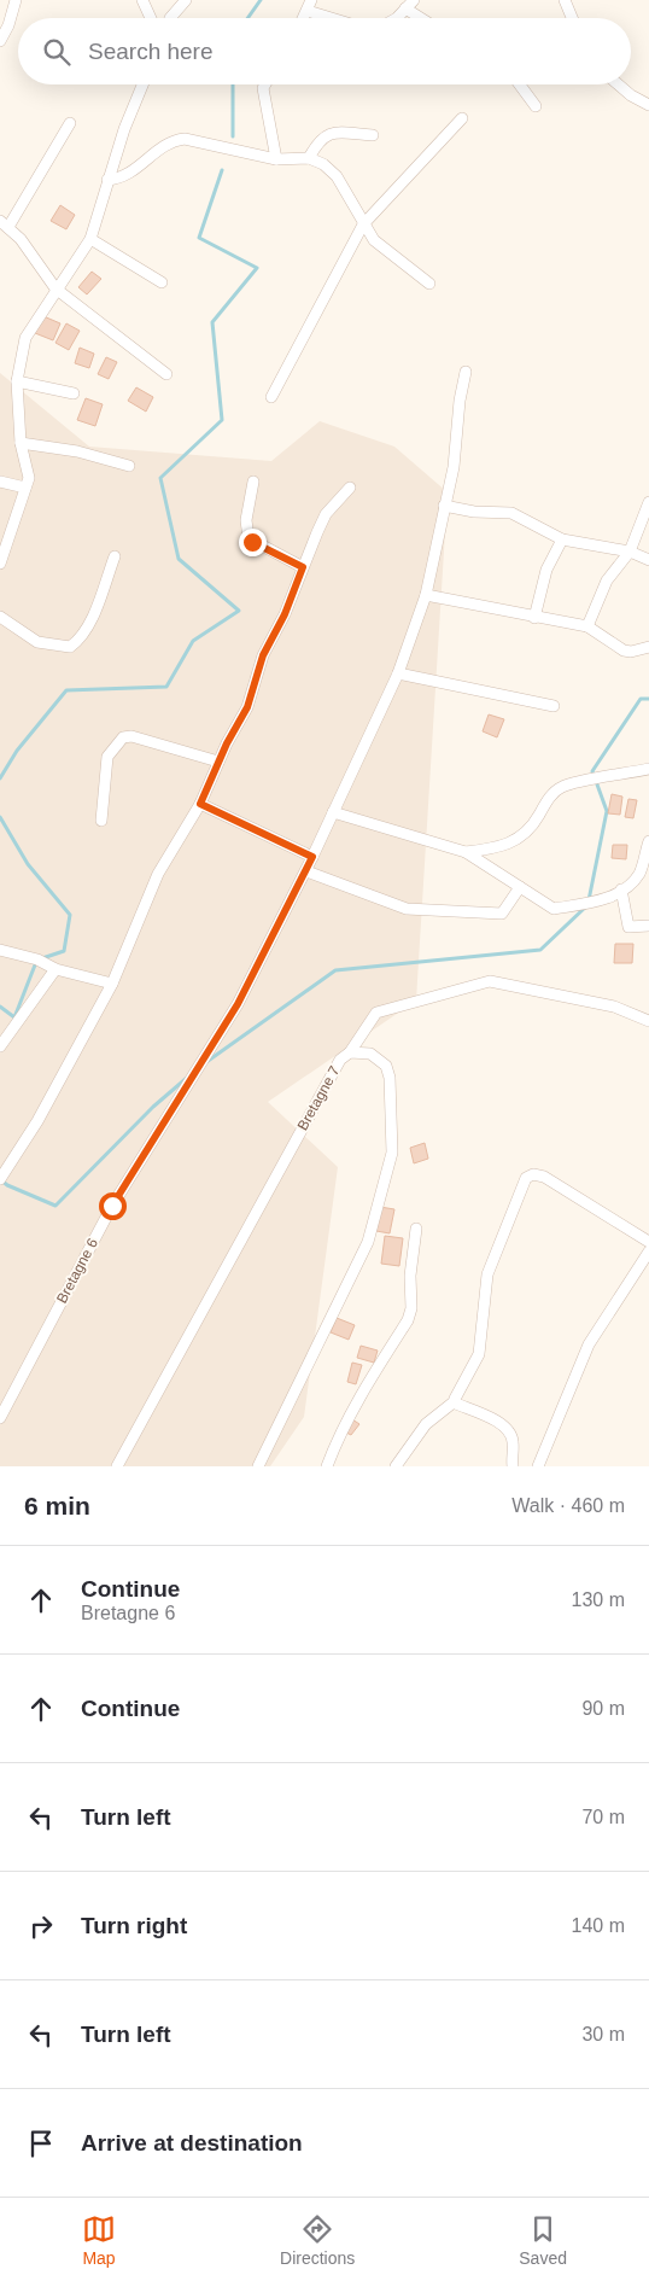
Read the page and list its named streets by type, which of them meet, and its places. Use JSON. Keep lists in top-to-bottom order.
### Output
{
  "streets": {
    "street": ["Bretagne 7", "Bretagne 6"]
  },
  "page": {
    "search": "Search here",
    "heading": ["6 min", "Walk · 460 m"],
    "list": [
      ["Continue", "Bretagne 6", "130 m"],
      ["Continue", "90 m"],
      ["Turn left", "70 m"],
      ["Turn right", "140 m"],
      ["Turn left", "30 m"],
      "Arrive at destination"
    ],
    "nav": ["Map", "Directions", "Saved"]
  }
}
